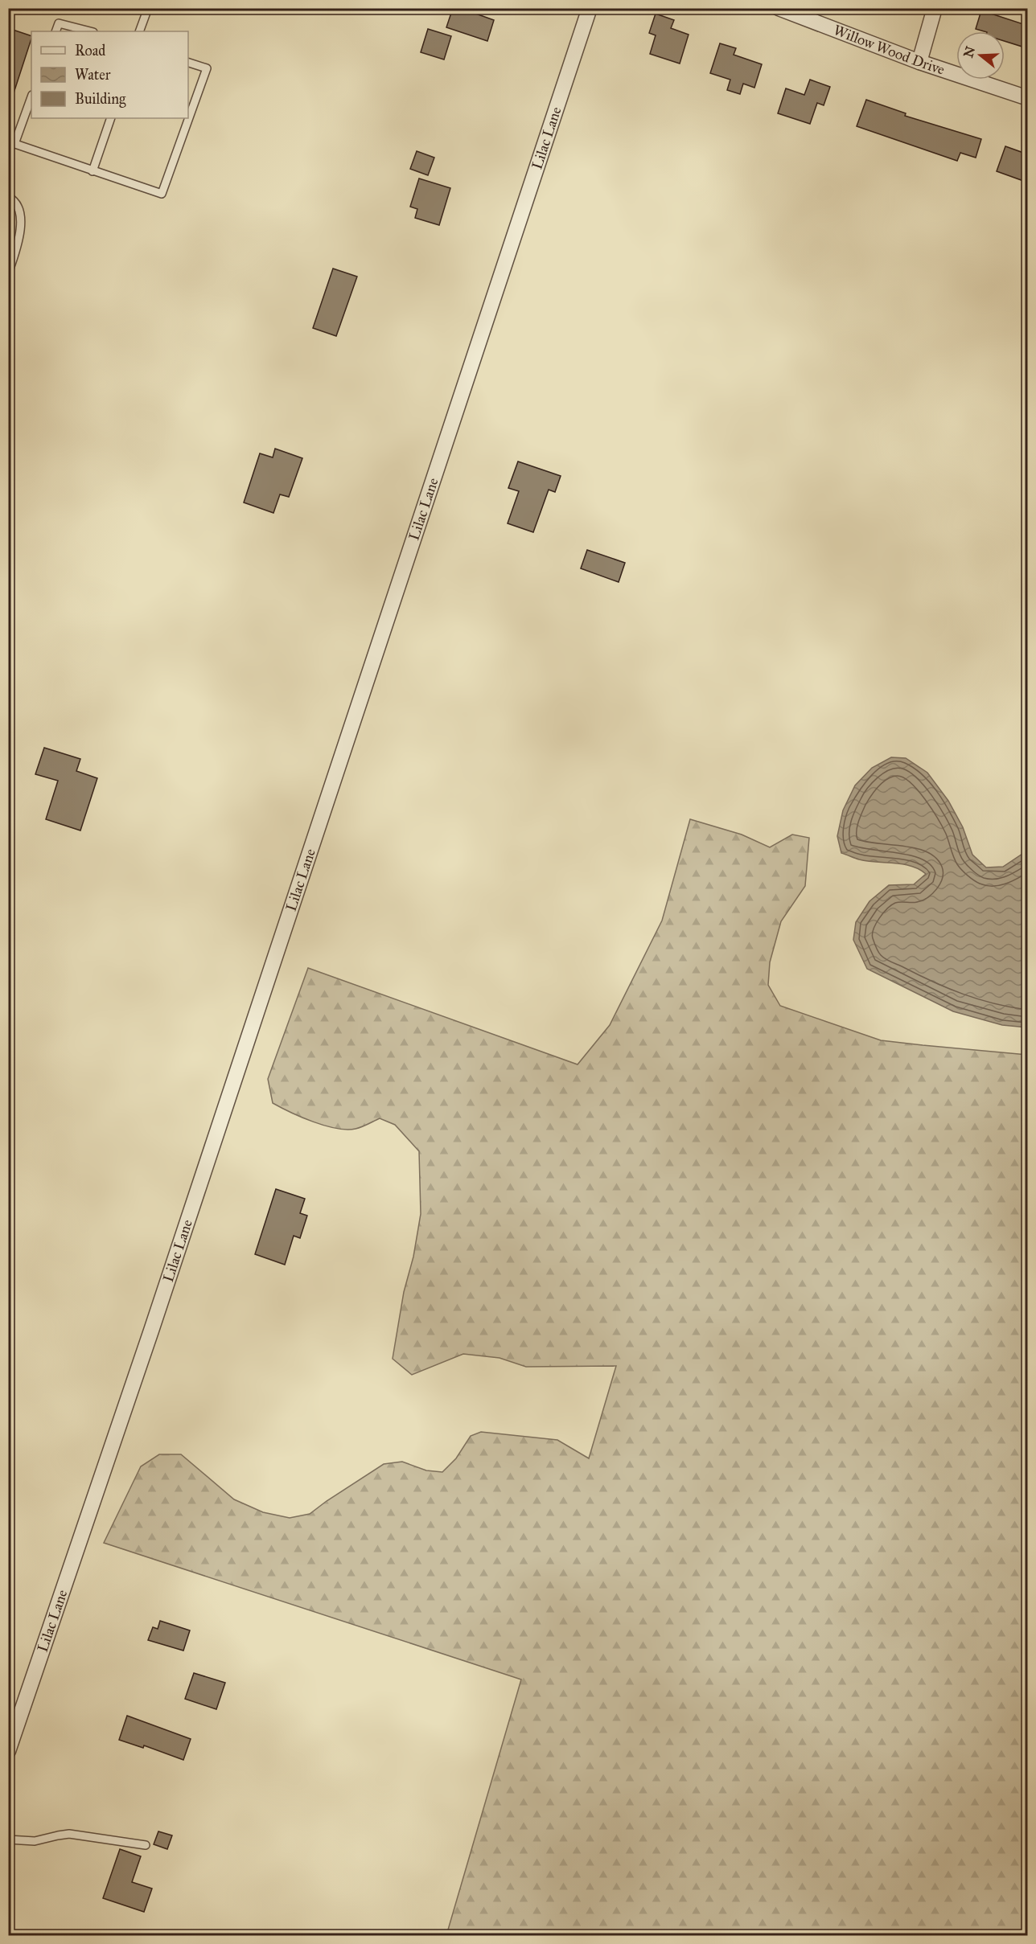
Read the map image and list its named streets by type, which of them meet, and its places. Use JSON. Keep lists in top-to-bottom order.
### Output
{
  "streets": {
    "street": ["Willow Wood Drive", "Lilac Lane"]
  },
  "legend": ["Road", "Water", "Building"],
  "north": "left"
}
